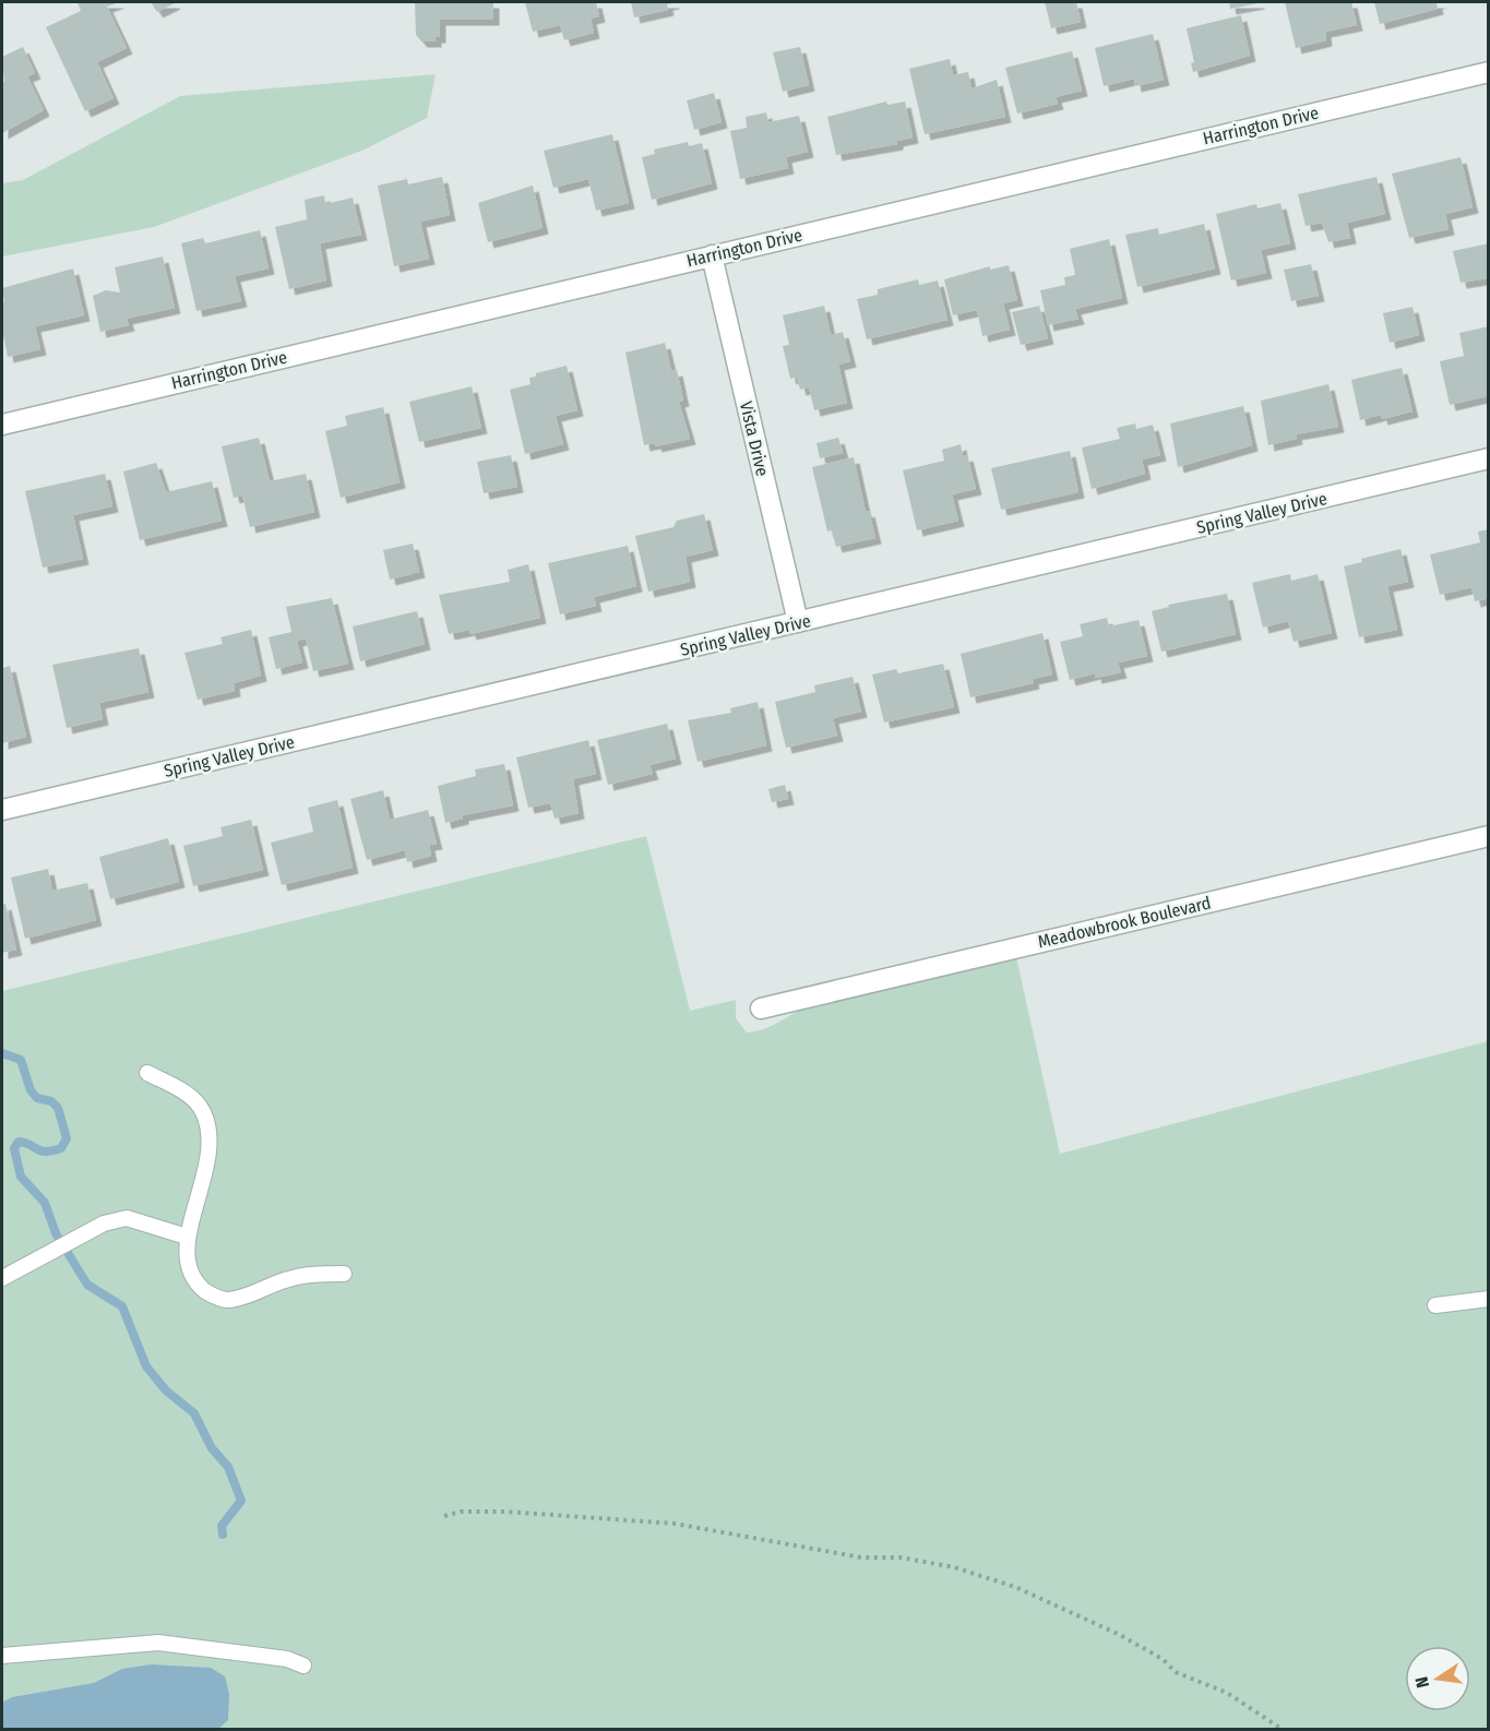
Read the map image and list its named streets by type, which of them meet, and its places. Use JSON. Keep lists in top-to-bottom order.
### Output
{
  "streets": {
    "street": [
      "Harrington Drive",
      "Vista Drive",
      "Spring Valley Drive",
      "Meadowbrook Boulevard"
    ]
  },
  "crossings": [
    ["Harrington Drive", "Vista Drive"],
    ["Vista Drive", "Spring Valley Drive"]
  ],
  "north": "left"
}
